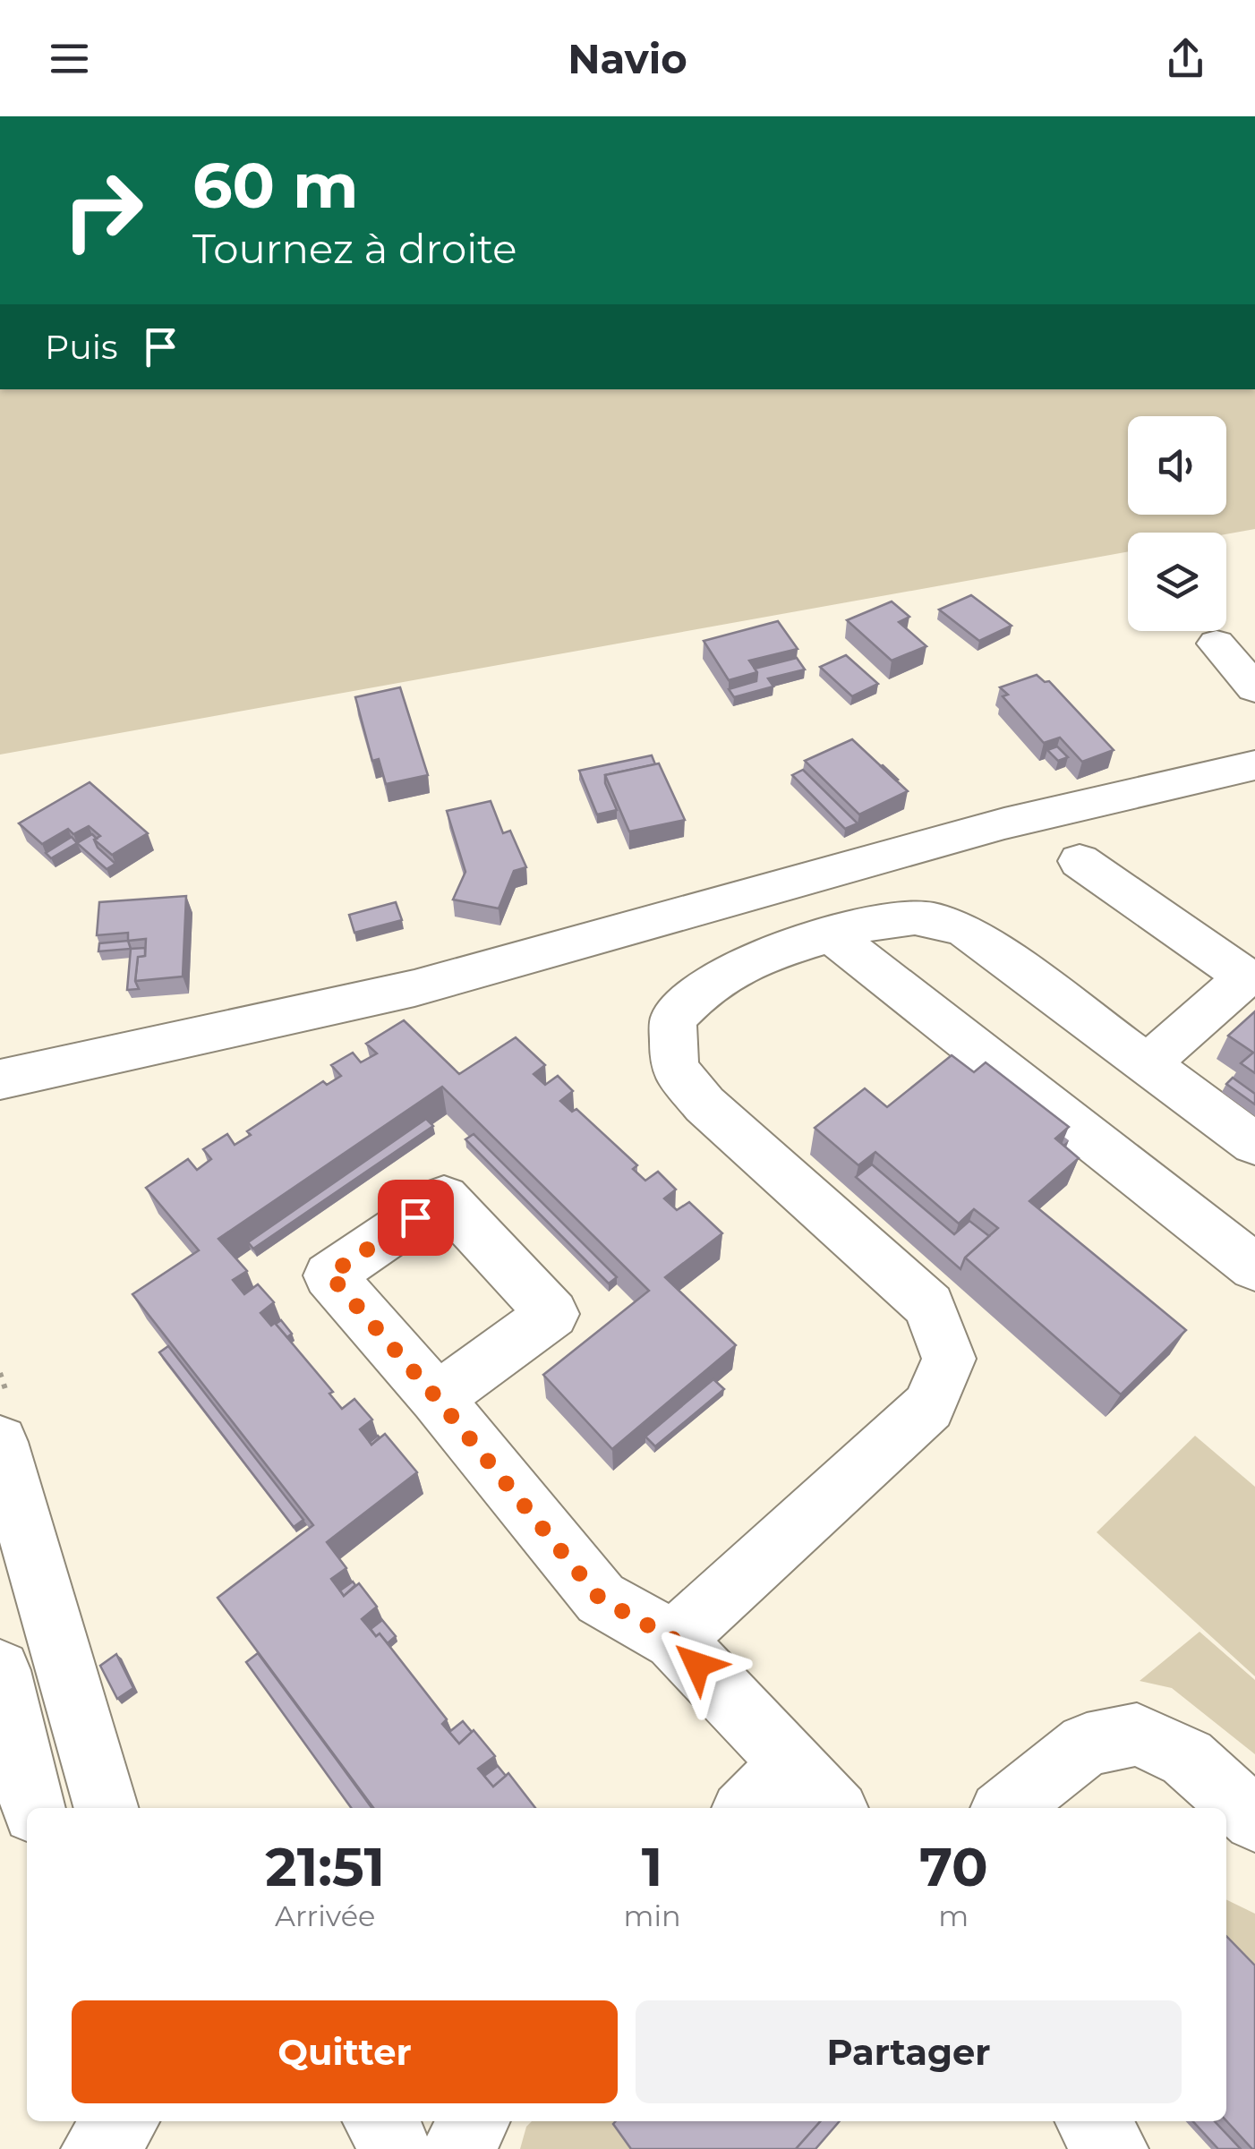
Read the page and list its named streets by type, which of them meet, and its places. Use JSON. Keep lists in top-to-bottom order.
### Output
{
  "page": {
    "header": "Navio",
    "turn": ["60 m", "Tournez à droite"],
    "then": "Puis",
    "eta": [
      "21:51",
      "Arrivée",
      "1",
      "min",
      "70",
      "m"
    ],
    "buttons": ["Quitter", "Partager"]
  }
}
